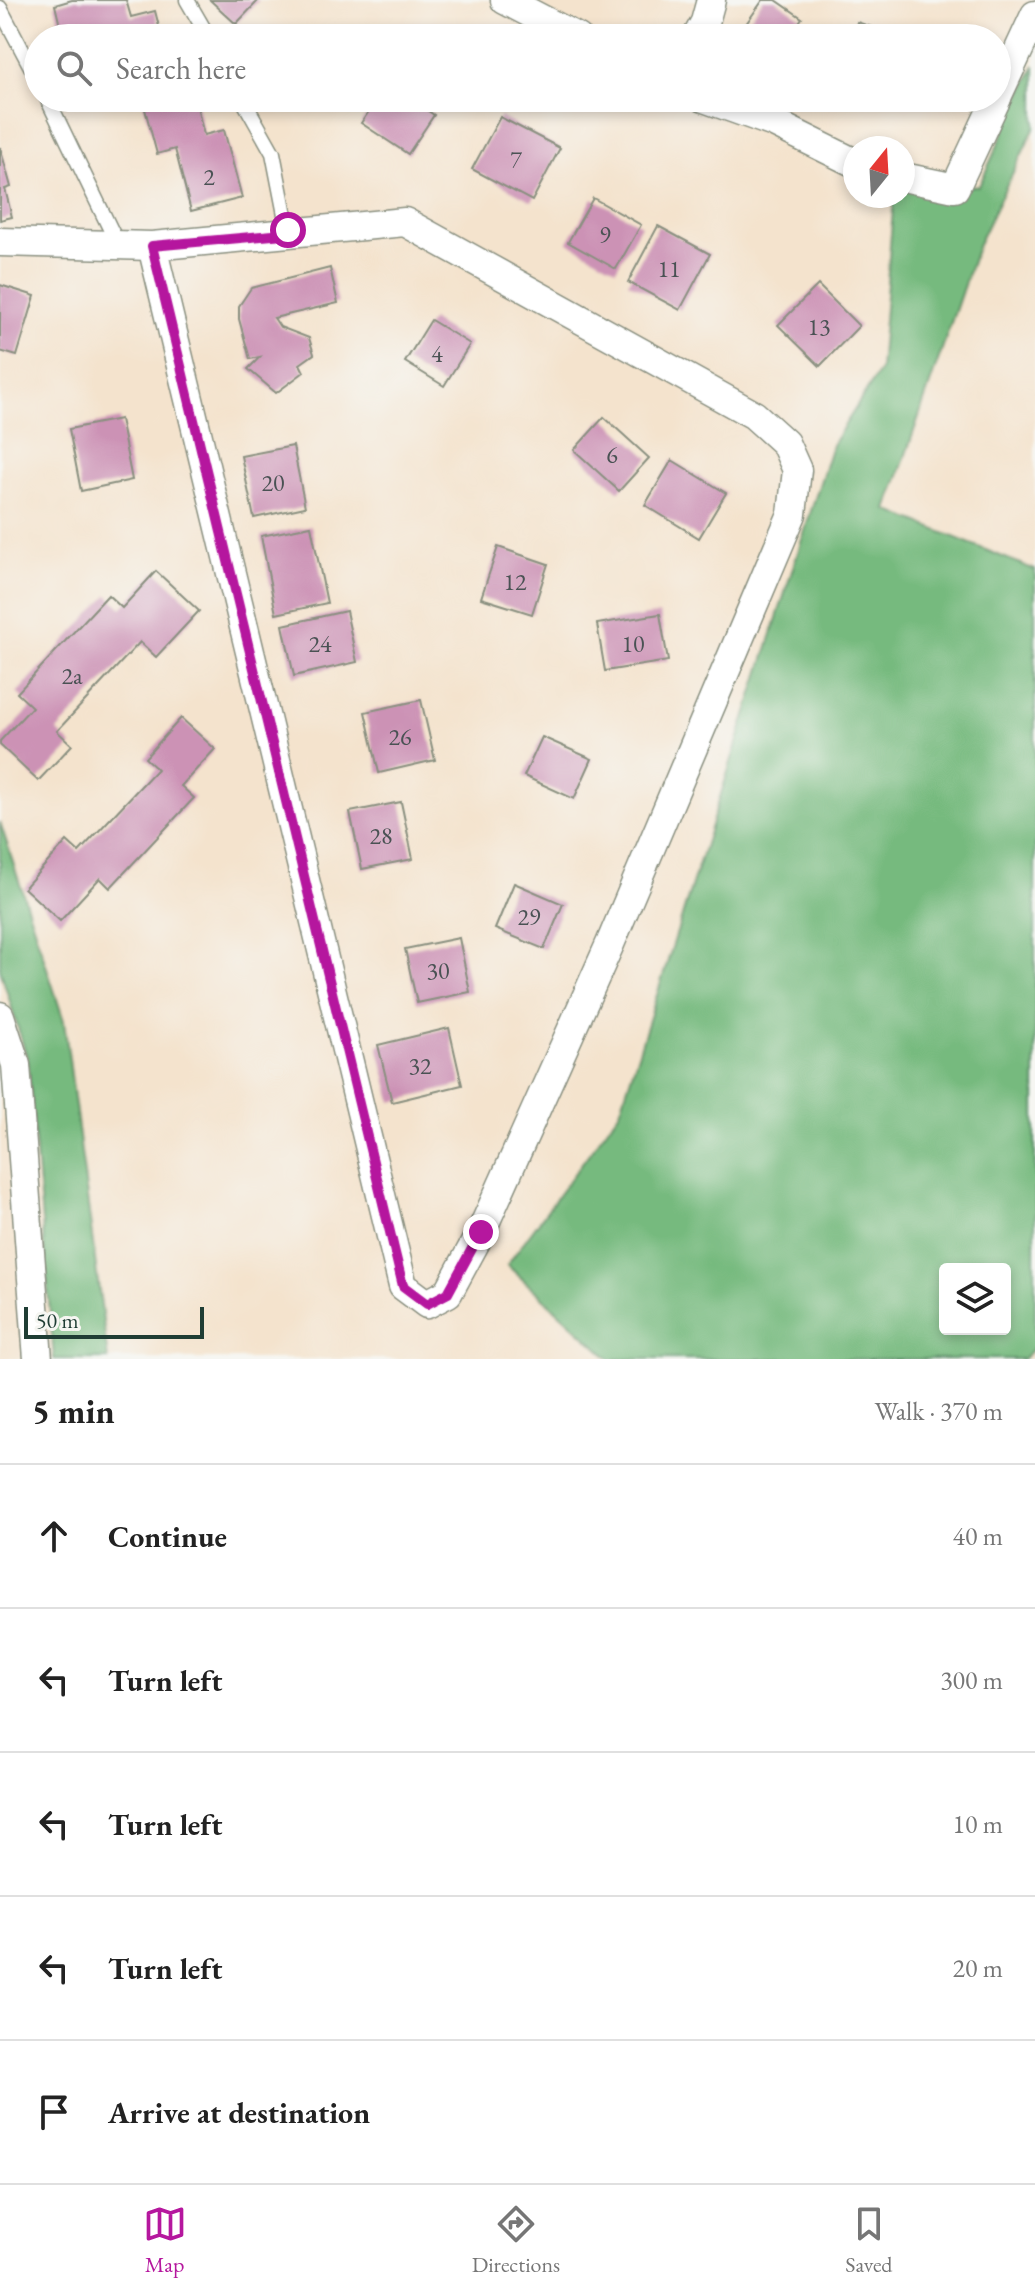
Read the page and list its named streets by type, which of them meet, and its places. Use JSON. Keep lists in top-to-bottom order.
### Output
{
  "house_numbers": [
    "7",
    "2",
    "9",
    "11",
    "13",
    "4",
    "6",
    "20",
    "12",
    "24",
    "10",
    "2а",
    "26",
    "28",
    "29",
    "30",
    "32"
  ],
  "scale_bar": "50 m",
  "north": "top",
  "page": {
    "search": "Search here",
    "scale": "50 m",
    "heading": ["5 min", "Walk · 370 m"],
    "list": [
      ["Continue", "40 m"],
      ["Turn left", "300 m"],
      ["Turn left", "10 m"],
      ["Turn left", "20 m"],
      "Arrive at destination"
    ],
    "nav": ["Map", "Directions", "Saved"]
  }
}
